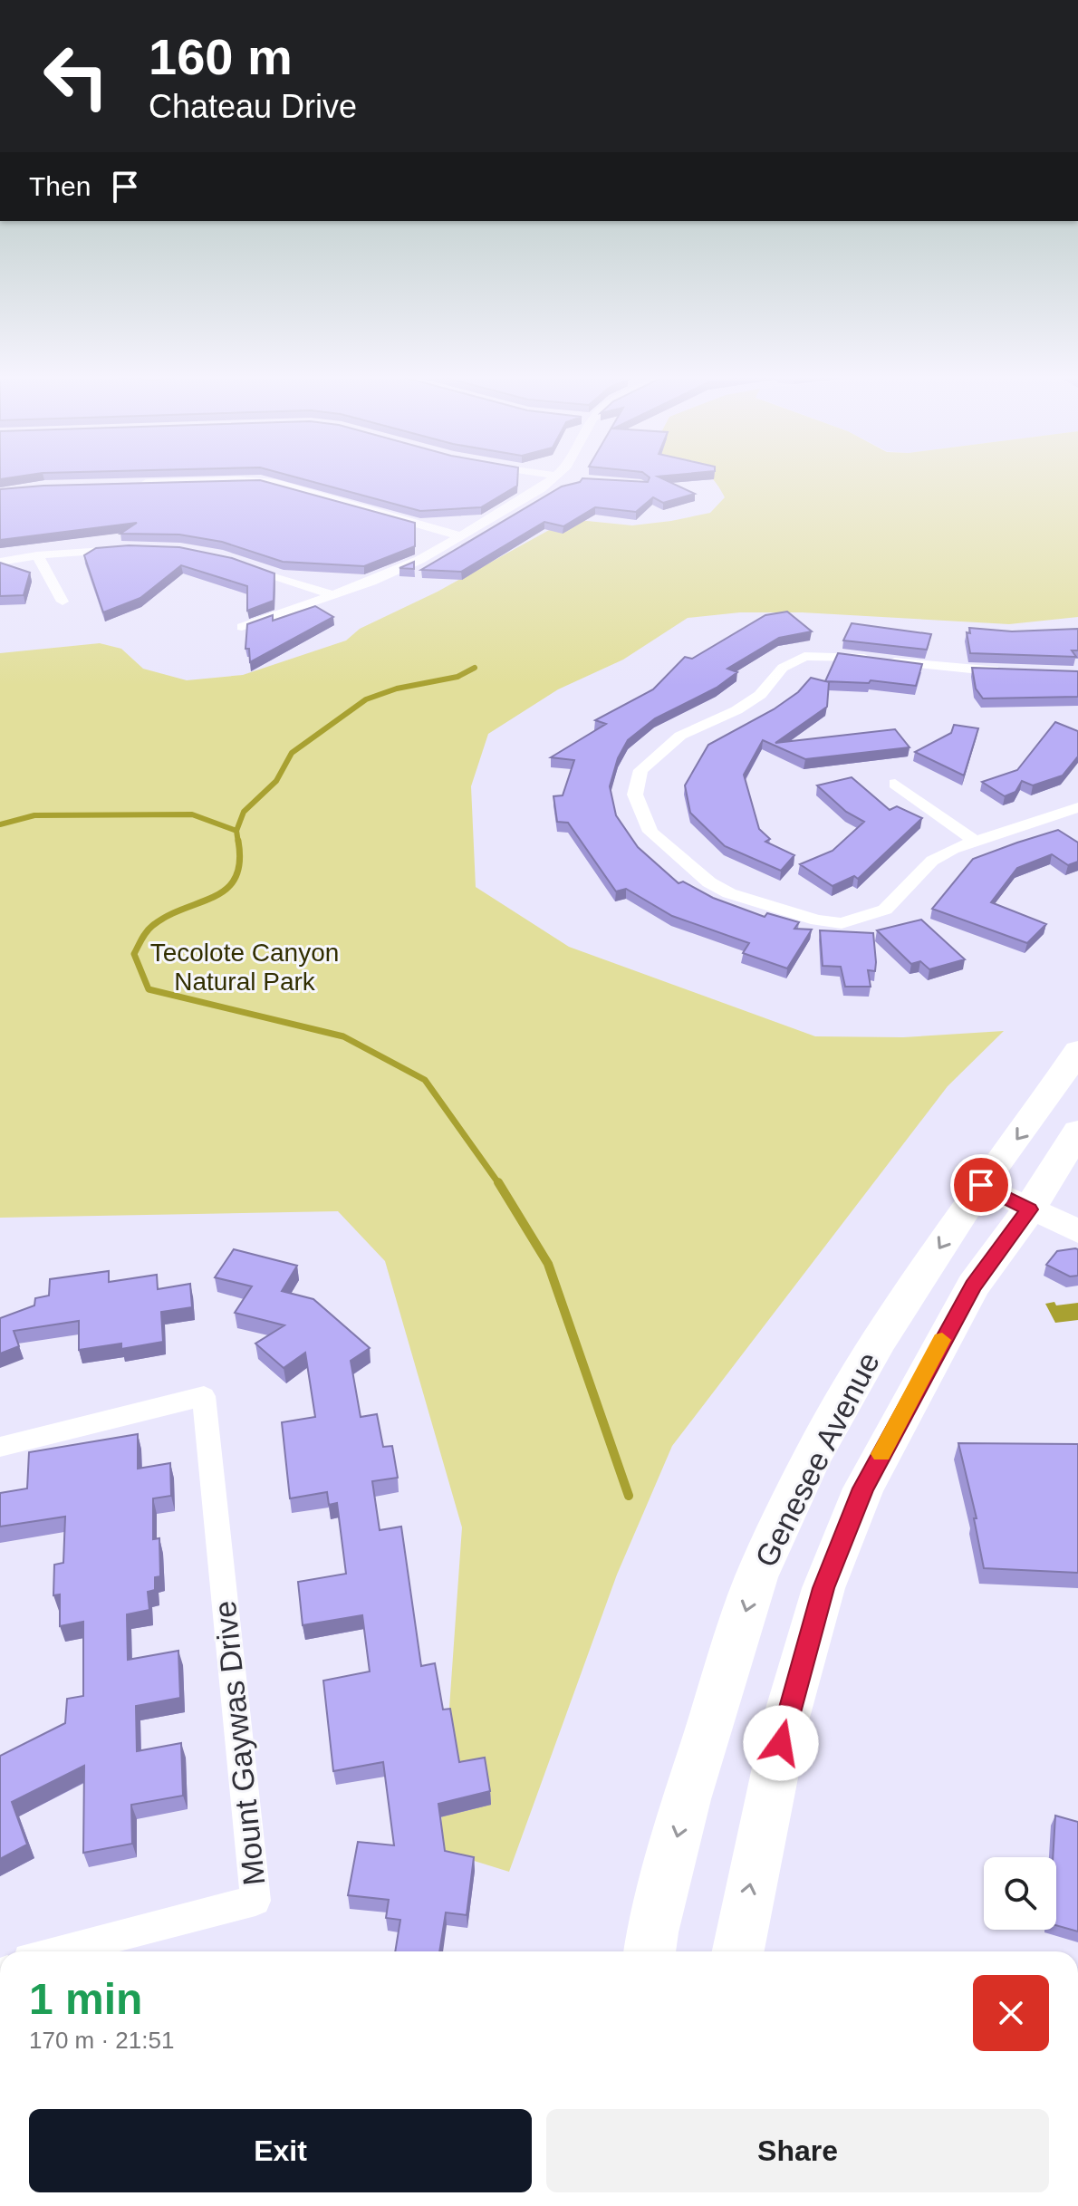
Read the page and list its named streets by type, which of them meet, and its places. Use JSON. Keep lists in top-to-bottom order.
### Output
{
  "streets": {
    "main road": ["Genesee Avenue"],
    "street": ["Mount Gaywas Drive"]
  },
  "parks": ["Tecolote Canyon Natural Park"],
  "page": {
    "turn": ["160 m", "Chateau Drive"],
    "then": "Then",
    "heading": ["1 min", "170 m · 21:51"],
    "buttons": ["Exit", "Share"]
  }
}
